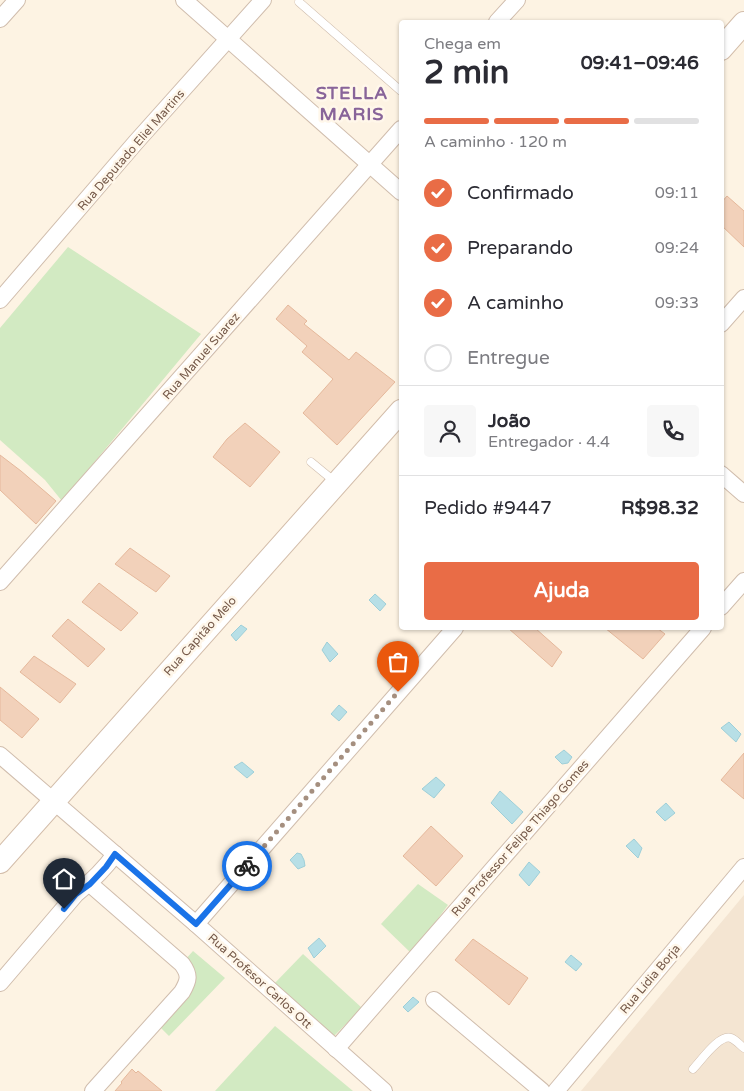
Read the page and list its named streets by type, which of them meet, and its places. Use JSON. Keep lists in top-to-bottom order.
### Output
{
  "streets": {
    "main road": ["Rua Capitão Melo"],
    "street": [
      "Rua Deputado Eliel Martins",
      "Rua Manuel Suarez",
      "Rua Professor Felipe Thiago Gomes",
      "Rua Lídia Borja",
      "Rua Profesor Carlos Ott"
    ]
  },
  "crossings": [
    ["Rua Capitão Melo", "Rua Profesor Carlos Ott"],
    ["Rua Professor Felipe Thiago Gomes", "Rua Profesor Carlos Ott"]
  ],
  "districts": ["STELLA MARIS"],
  "page": {
    "heading": ["2 min", "Chega em", "09:41–09:46"],
    "panel": [
      "João",
      "Entregador · 4.4",
      "Pedido #9447",
      "R$98.32"
    ],
    "bar": "A caminho · 120 m",
    "list": [
      ["Confirmado", "09:11"],
      ["Preparando", "09:24"],
      ["A caminho", "09:33"],
      "Entregue"
    ],
    "buttons": "Ajuda"
  }
}
